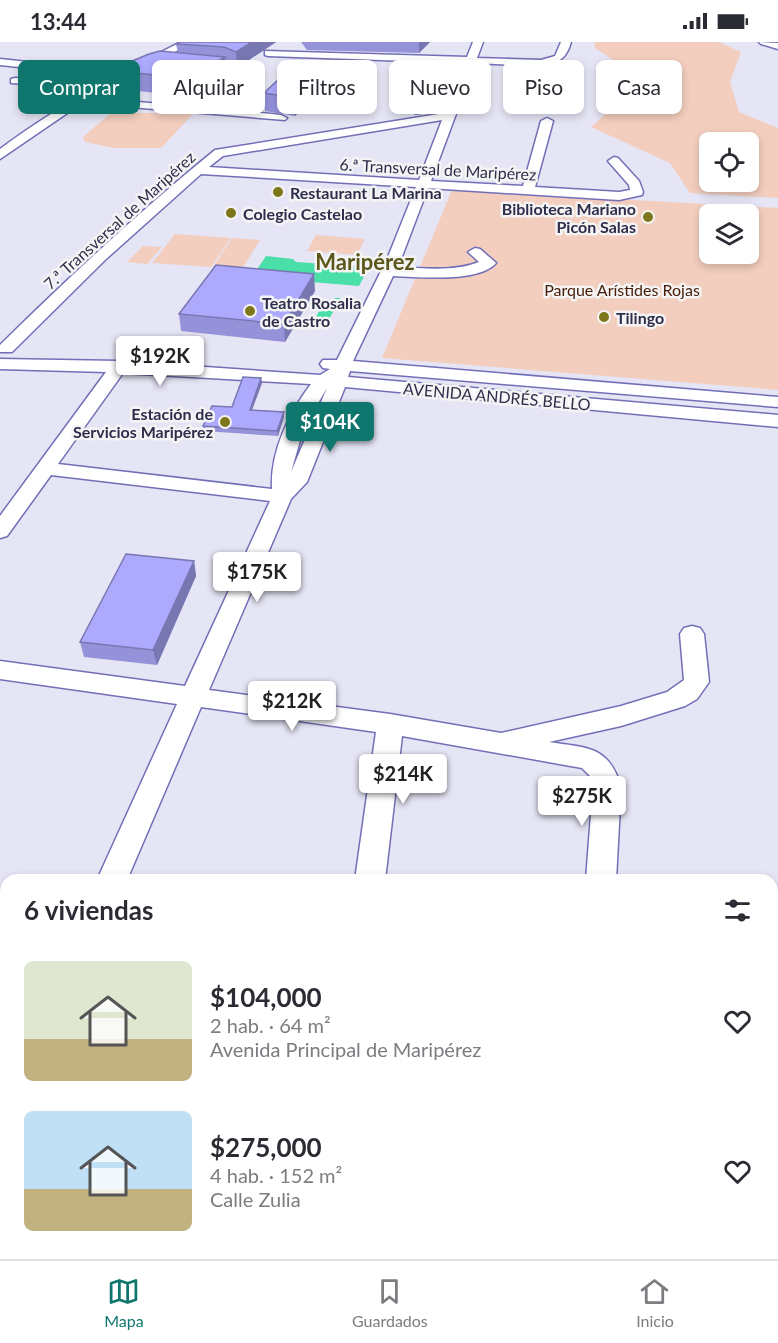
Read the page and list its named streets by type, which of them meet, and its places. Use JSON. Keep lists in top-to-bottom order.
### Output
{
  "streets": {
    "street": ["6.ª Transversal de Maripérez", "7.ª Transversal de Maripérez", "AVENIDA ANDRÉS BELLO"]
  },
  "crossings": [
    ["6.ª Transversal de Maripérez", "7.ª Transversal de Maripérez"],
    ["7.ª Transversal de Maripérez", "AVENIDA ANDRÉS BELLO"]
  ],
  "districts": ["Maripérez"],
  "parks": ["Parque Arístides Rojas"],
  "places": [
    "Restaurant La Marina",
    "Colegio Castelao",
    "Biblioteca Mariano Picón Salas",
    "Teatro Rosalia de Castro",
    "Tilingo",
    "Estación de Servicios Maripérez"
  ],
  "page": {
    "status": "13:44",
    "chip": [
      "Comprar",
      "Alquilar",
      "Filtros",
      "Nuevo",
      "Piso",
      "Casa"
    ],
    "price": [
      "$192K",
      "$104K",
      "$175K",
      "$212K",
      "$214K",
      "$275K"
    ],
    "heading": "6 viviendas",
    "list": [
      {
        "name": "$104,000",
        "note": "2 hab. · 64 m² · Avenida Principal de Maripérez"
      },
      {
        "name": "$275,000",
        "note": "4 hab. · 152 m² · Calle Zulia"
      }
    ],
    "tabs": ["Mapa", "Guardados", "Inicio"]
  }
}
